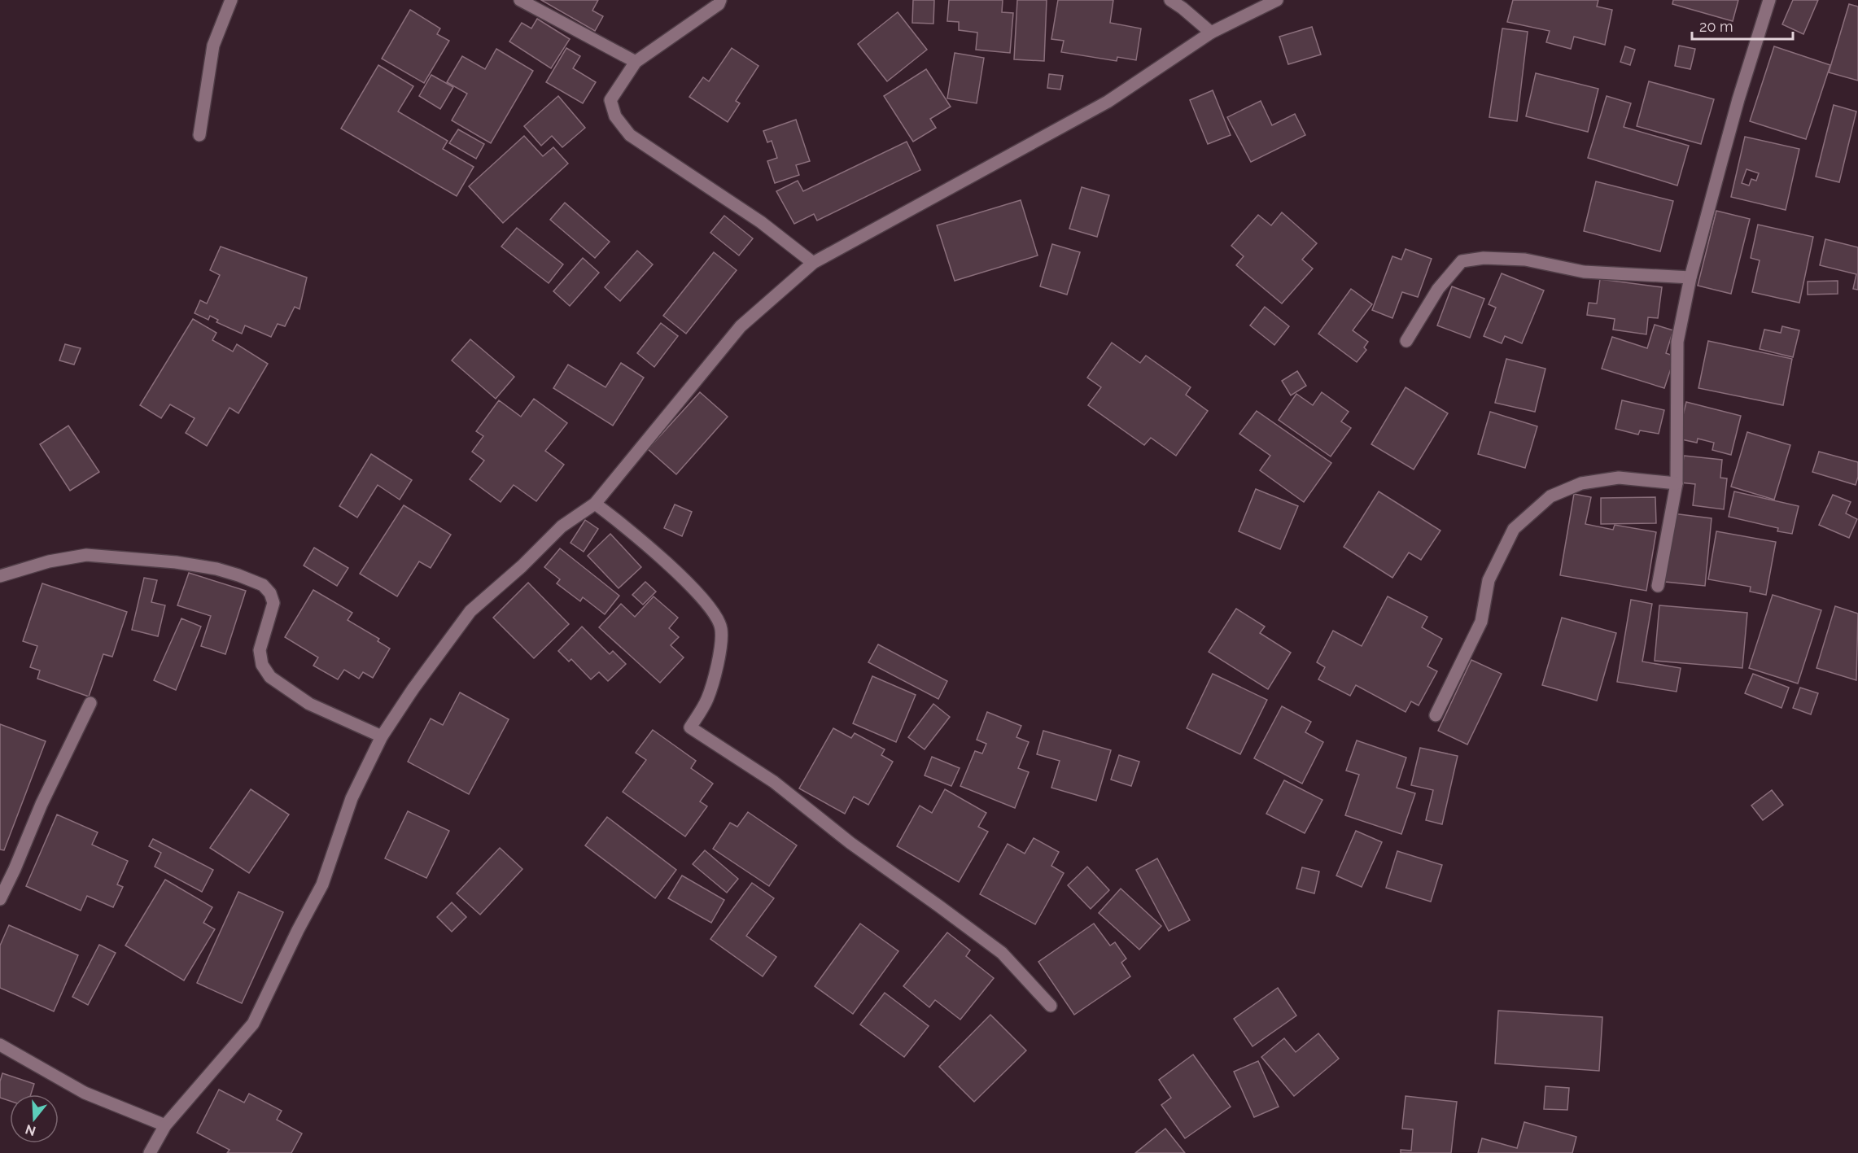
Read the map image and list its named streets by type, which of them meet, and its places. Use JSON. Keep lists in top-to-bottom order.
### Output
{
  "scale_bar": "20 m",
  "north": "bottom"
}
